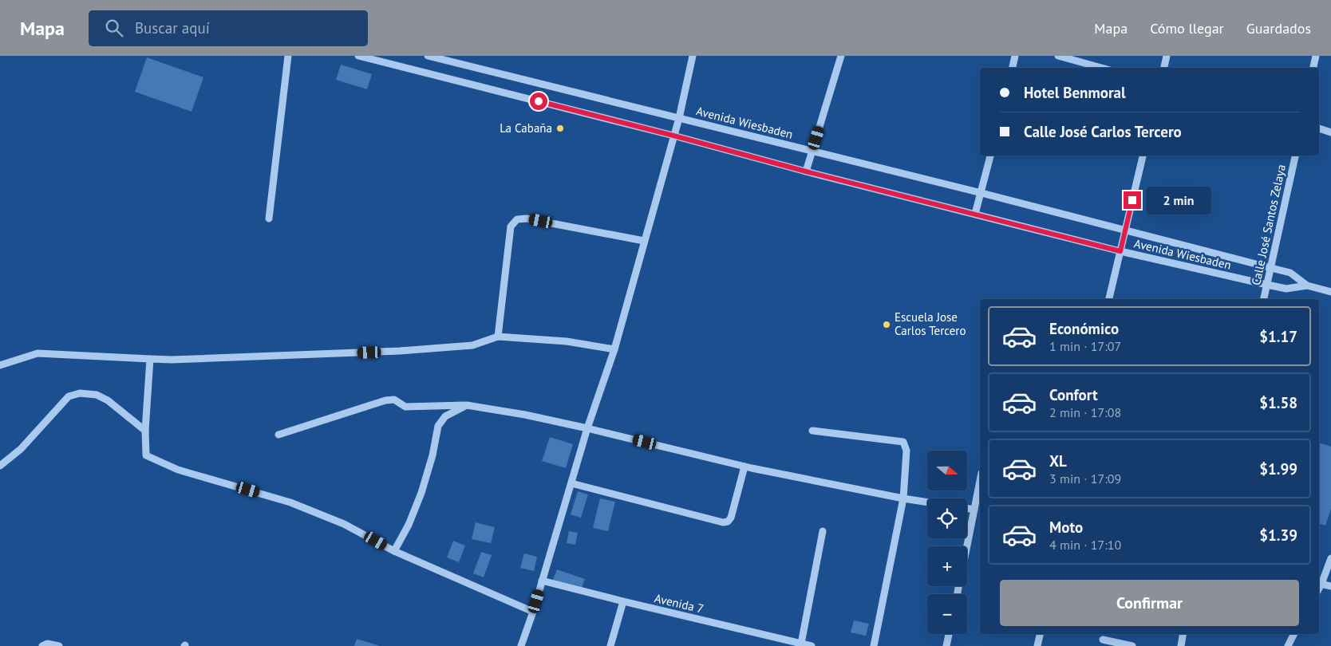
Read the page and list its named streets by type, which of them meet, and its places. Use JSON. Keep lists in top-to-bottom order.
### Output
{
  "streets": {
    "street": ["Avenida Wiesbaden", "Calle José Santos Zelaya", "Avenida 7"]
  },
  "crossings": [
    ["Avenida Wiesbaden", "Calle José Santos Zelaya"]
  ],
  "places": ["La Cabaña", "Escuela Jose Carlos Tercero"],
  "north": "right",
  "page": {
    "header": "Mapa",
    "search": "Buscar aquí",
    "nav": ["Mapa", "Cómo llegar", "Guardados"],
    "banner": ["Hotel Benmoral", "Calle José Carlos Tercero"],
    "bubble": "2 min",
    "list": [
      {
        "name": "Económico",
        "note": "1 min · 17:07",
        "value": "$1.17"
      },
      {
        "name": "Confort",
        "note": "2 min · 17:08",
        "value": "$1.58"
      },
      {
        "name": "XL",
        "note": "3 min · 17:09",
        "value": "$1.99"
      },
      {
        "name": "Moto",
        "note": "4 min · 17:10",
        "value": "$1.39"
      }
    ],
    "map_buttons": ["+", "−"],
    "buttons": "Confirmar"
  }
}
